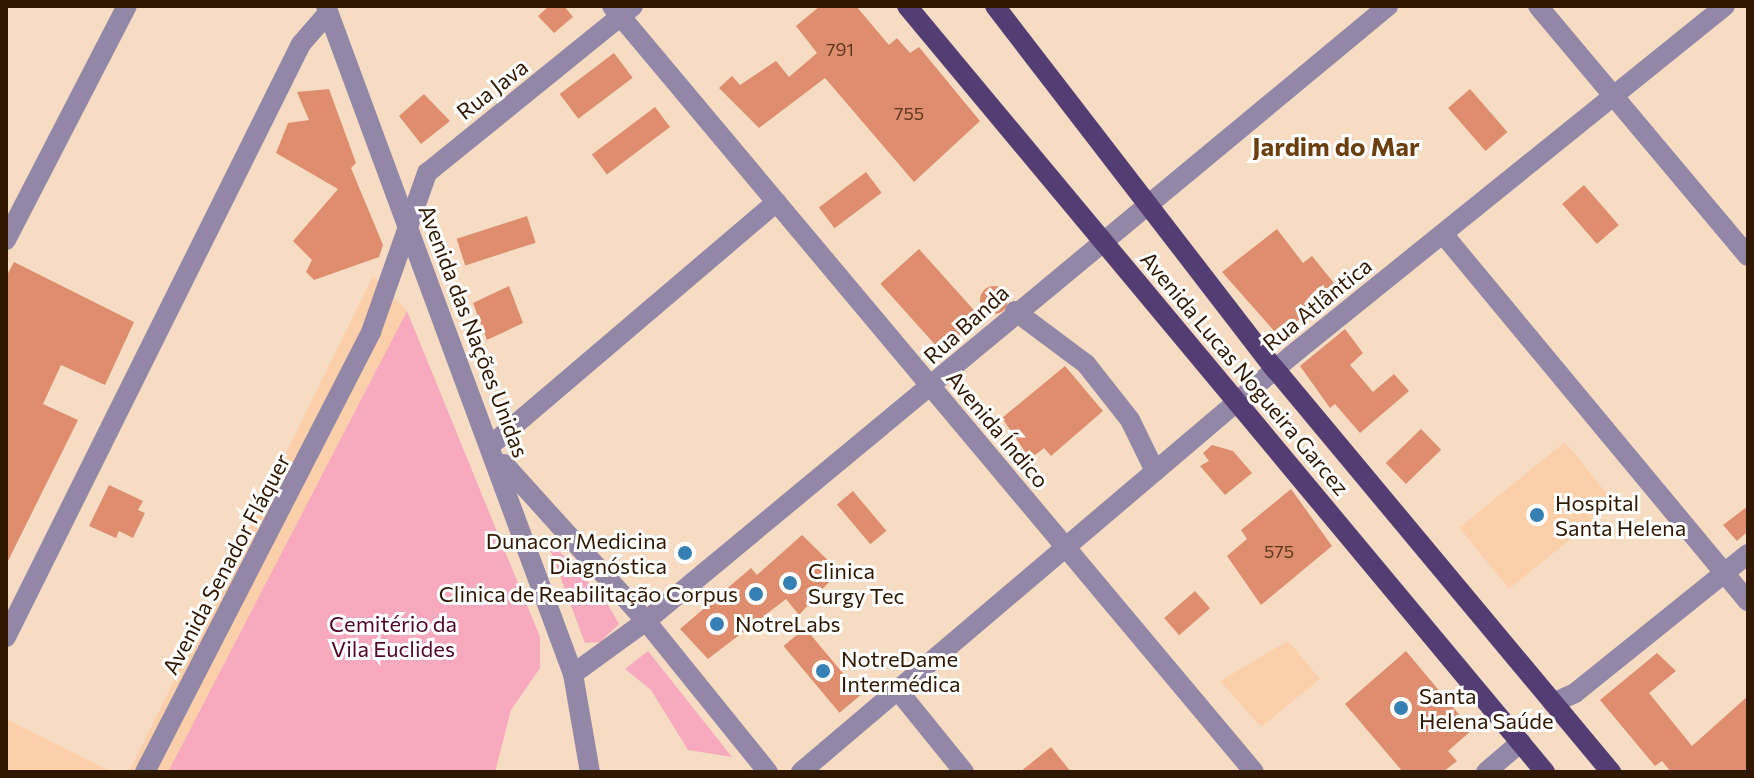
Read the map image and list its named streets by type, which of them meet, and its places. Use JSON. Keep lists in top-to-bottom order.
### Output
{
  "streets": {
    "main road": ["Avenida Lucas Nogueira Garcez"],
    "street": [
      "Rua Java",
      "Rua Atlântica",
      "Rua Banda",
      "Avenida das Nações Unidas",
      "Avenida Índico",
      "Avenida Senador Fláquer"
    ]
  },
  "crossings": [
    ["Rua Java", "Avenida das Nações Unidas"],
    ["Rua Java", "Avenida Índico"],
    ["Rua Java", "Avenida Senador Fláquer"],
    ["Rua Atlântica", "Avenida Lucas Nogueira Garcez"],
    ["Rua Atlântica", "Avenida Índico"],
    ["Rua Banda", "Avenida das Nações Unidas"],
    ["Rua Banda", "Avenida Lucas Nogueira Garcez"],
    ["Rua Banda", "Avenida Índico"]
  ],
  "districts": ["Jardim do Mar"],
  "parks": ["Cemitério da Vila Euclides"],
  "places": [
    "Hospital Santa Helena",
    "Dunacor Medicina Diagnóstica",
    "Clinica Surgy Tec",
    "Clinica de Reabilitação Corpus",
    "NotreLabs",
    "NotreDame Intermédica",
    "Santa Helena Saúde"
  ],
  "house_numbers": ["791", "755", "575"]
}
